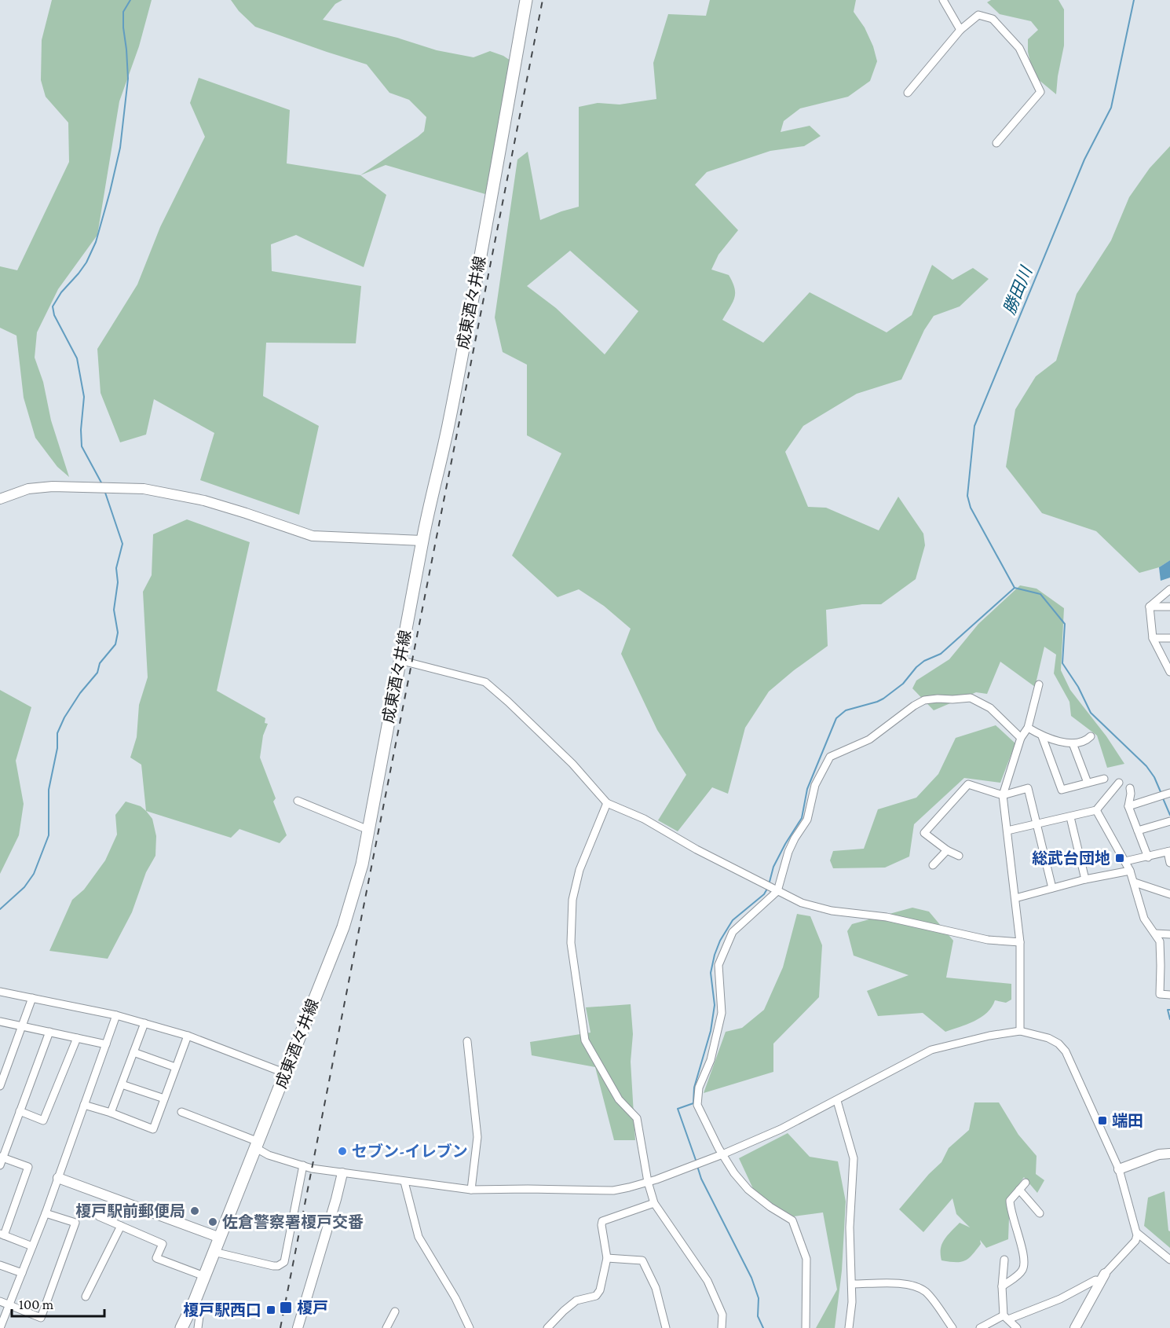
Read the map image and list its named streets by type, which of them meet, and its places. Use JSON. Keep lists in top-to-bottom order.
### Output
{
  "streets": {
    "main road": ["成東酒々井線"]
  },
  "water": ["勝田川"],
  "places": {
    "transit": [
      "総武台団地",
      "端田",
      "榎戸",
      "榎戸駅西口"
    ],
    "other": ["セブン-イレブン", "榎戸駅前郵便局", "佐倉警察署榎戸交番"]
  },
  "scale_bar": "100 m"
}
